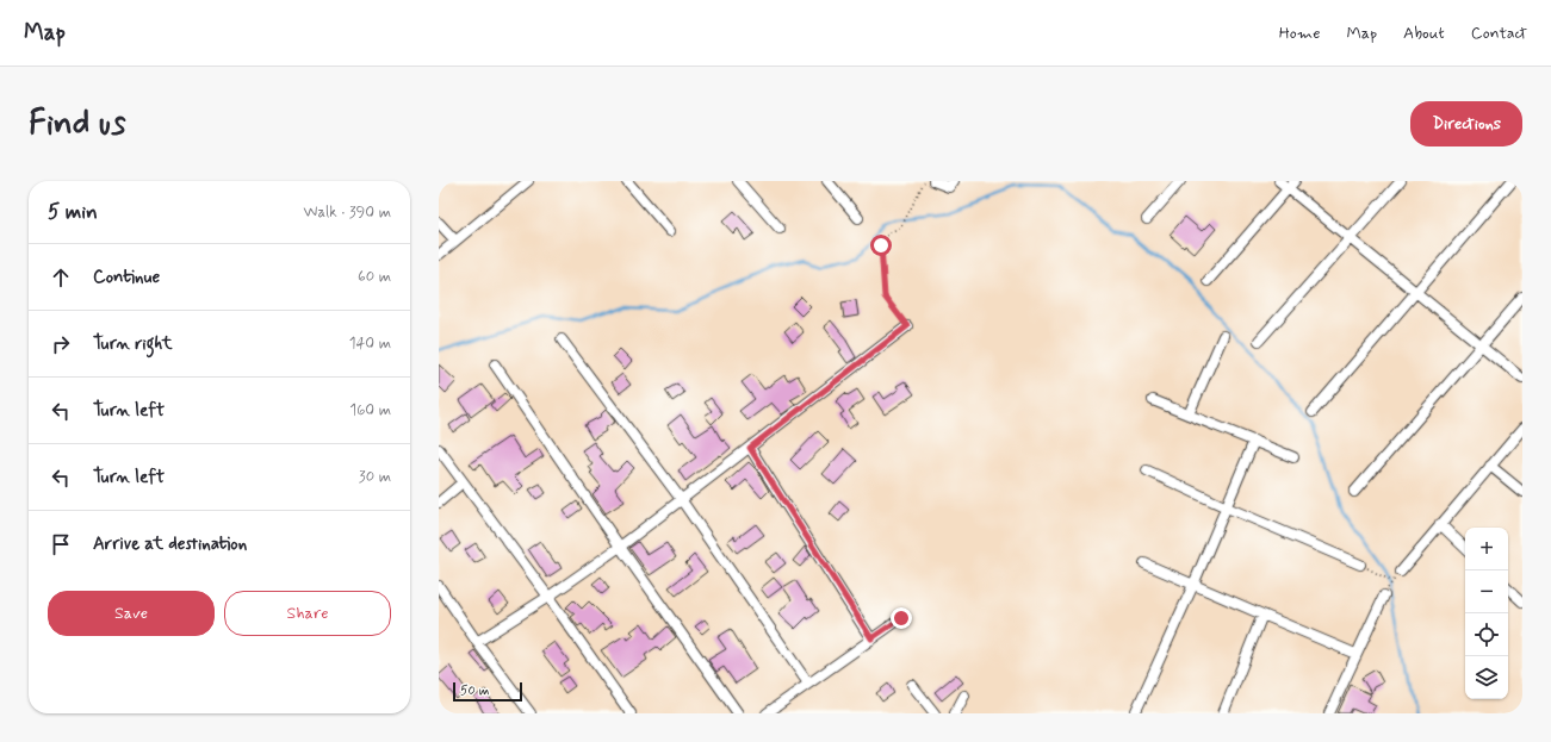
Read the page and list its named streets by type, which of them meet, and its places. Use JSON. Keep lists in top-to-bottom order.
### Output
{
  "scale_bar": "50 m",
  "page": {
    "header": "Map",
    "nav": [
      "Home",
      "Map",
      "About",
      "Contact"
    ],
    "buttons": [
      "Directions",
      ["Save", "Share"]
    ],
    "title": "Find us",
    "heading": ["5 min", "Walk · 390 m"],
    "list": [
      ["Continue", "60 m"],
      ["Turn right", "140 m"],
      ["Turn left", "160 m"],
      ["Turn left", "30 m"],
      "Arrive at destination"
    ],
    "map_buttons": ["+", "−"],
    "scale": "50 m"
  }
}
